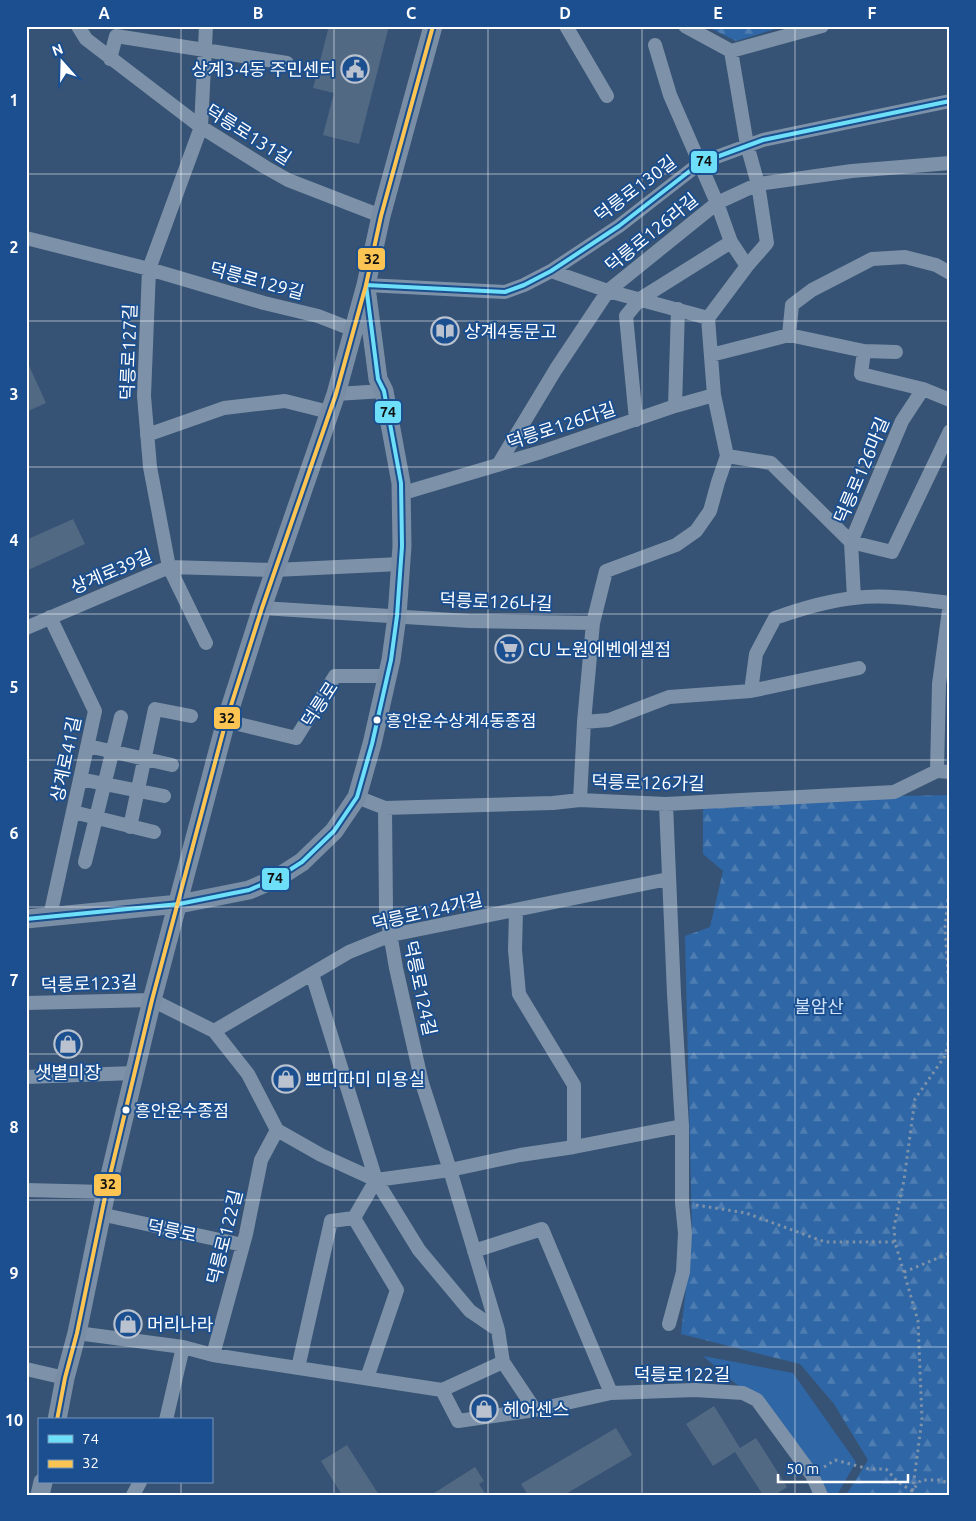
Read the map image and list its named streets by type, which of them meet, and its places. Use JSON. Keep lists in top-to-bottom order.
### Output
{
  "streets": {
    "street": [
      "덕릉로131길",
      "덕릉로130길",
      "덕릉로126라길",
      "덕릉로129길",
      "덕릉로127길",
      "덕릉로126다길",
      "덕릉로126마길",
      "상계로39길",
      "덕릉로126나길",
      "덕릉로",
      "상계로41길",
      "덕릉로126가길",
      "덕릉로124가길",
      "덕릉로123길",
      "덕릉로124길",
      "덕릉로122길"
    ]
  },
  "crossings": [
    ["덕릉로126라길", "덕릉로126다길"],
    ["덕릉로129길", "덕릉로127길"],
    ["덕릉로127길", "상계로39길"],
    ["상계로39길", "상계로41길"],
    ["덕릉로", "덕릉로122길"],
    ["덕릉로126가길", "덕릉로124길"],
    ["덕릉로124가길", "덕릉로124길"],
    ["덕릉로124길", "덕릉로122길"]
  ],
  "parks": ["불암산"],
  "places": {
    "public building": ["상계3·4동 주민센터"],
    "library": ["상계4동문고"],
    "supermarket": ["CU 노원에벤에셀점"],
    "other": ["흥안운수상계4동종점", "흥안운수종점"],
    "shop": [
      "샛별미장",
      "쁘띠따미 미용실",
      "머리나라",
      "헤어센스"
    ]
  },
  "lines": ["transit line 32", "transit line 74"],
  "legend": ["74", "32"],
  "scale_bar": "50 m",
  "north": "top",
  "grid": {
    "columns": [
      "A",
      "B",
      "C",
      "D",
      "E",
      "F"
    ],
    "rows": [
      "1",
      "2",
      "3",
      "4",
      "5",
      "6",
      "7",
      "8",
      "9",
      "10"
    ]
  }
}
